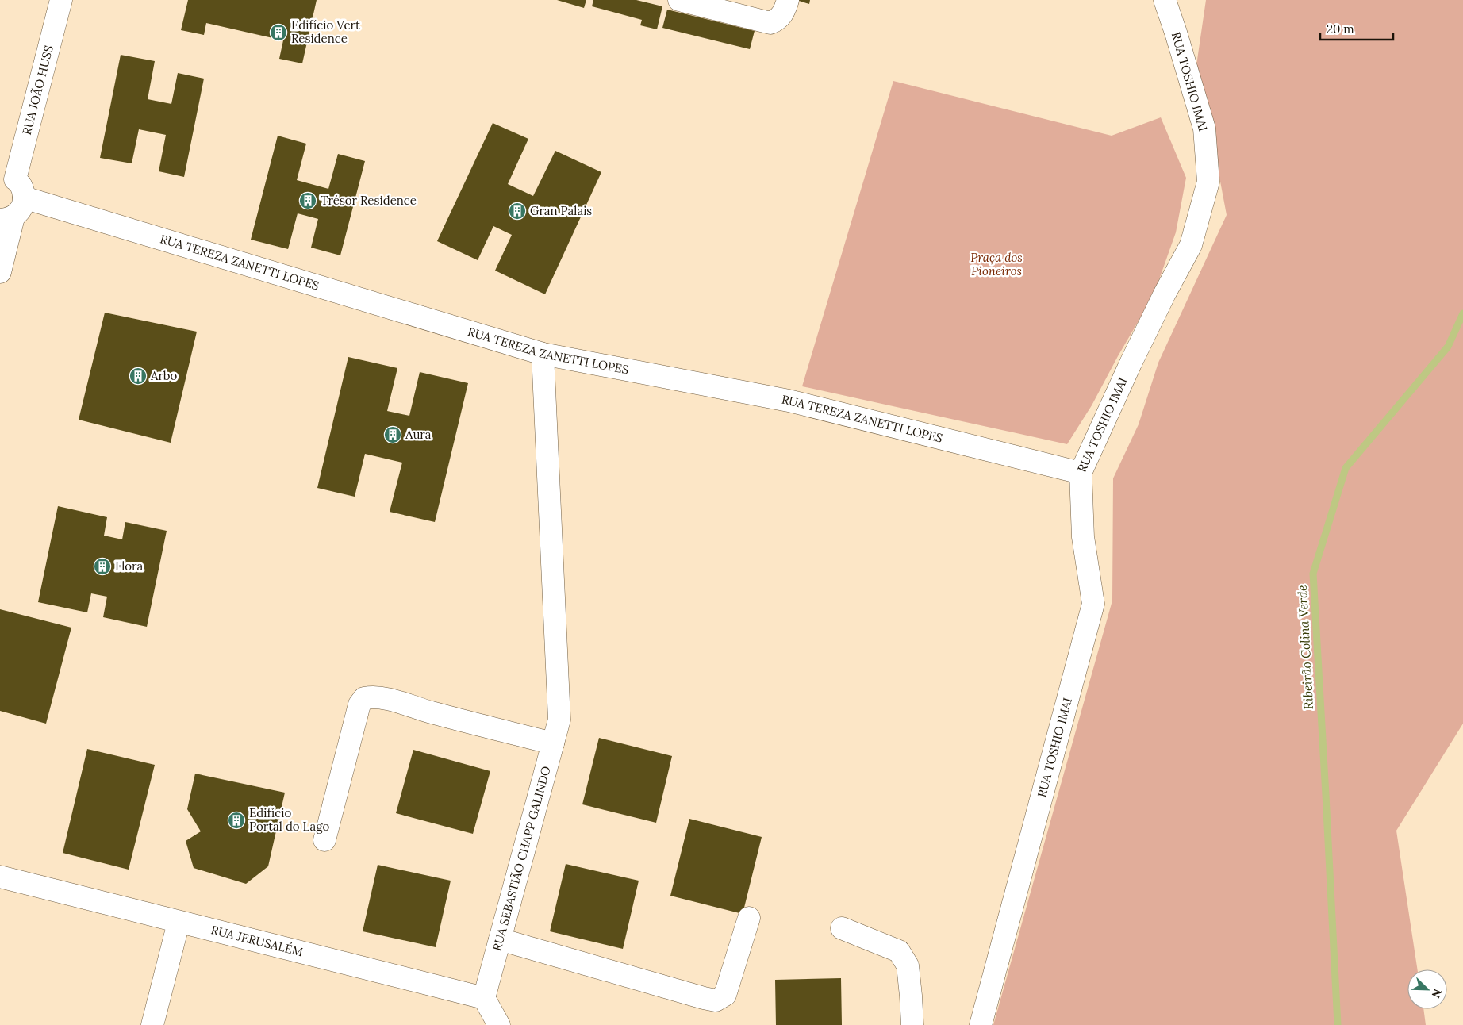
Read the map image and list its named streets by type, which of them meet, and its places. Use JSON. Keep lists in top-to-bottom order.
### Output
{
  "streets": {
    "street": [
      "RUA TOSHIO IMAI",
      "RUA JOÃO HUSS",
      "RUA TEREZA ZANETTI LOPES",
      "RUA SEBASTIÃO CHAPP GALINDO",
      "RUA JERUSALÉM"
    ]
  },
  "crossings": [
    ["RUA TOSHIO IMAI", "RUA TEREZA ZANETTI LOPES"],
    ["RUA JOÃO HUSS", "RUA TEREZA ZANETTI LOPES"],
    ["RUA TEREZA ZANETTI LOPES", "RUA SEBASTIÃO CHAPP GALINDO"],
    ["RUA SEBASTIÃO CHAPP GALINDO", "RUA JERUSALÉM"]
  ],
  "water": ["Ribeirão Colina Verde"],
  "parks": ["Praça dos Pioneiros"],
  "places": {
    "building": [
      "Edifício Vert Residence",
      "Trésor Residence",
      "Gran Palais",
      "Arbo",
      "Aura",
      "Flora",
      "Edifício Portal do Lago"
    ]
  },
  "scale_bar": "20 m",
  "north": "bottom right"
}
